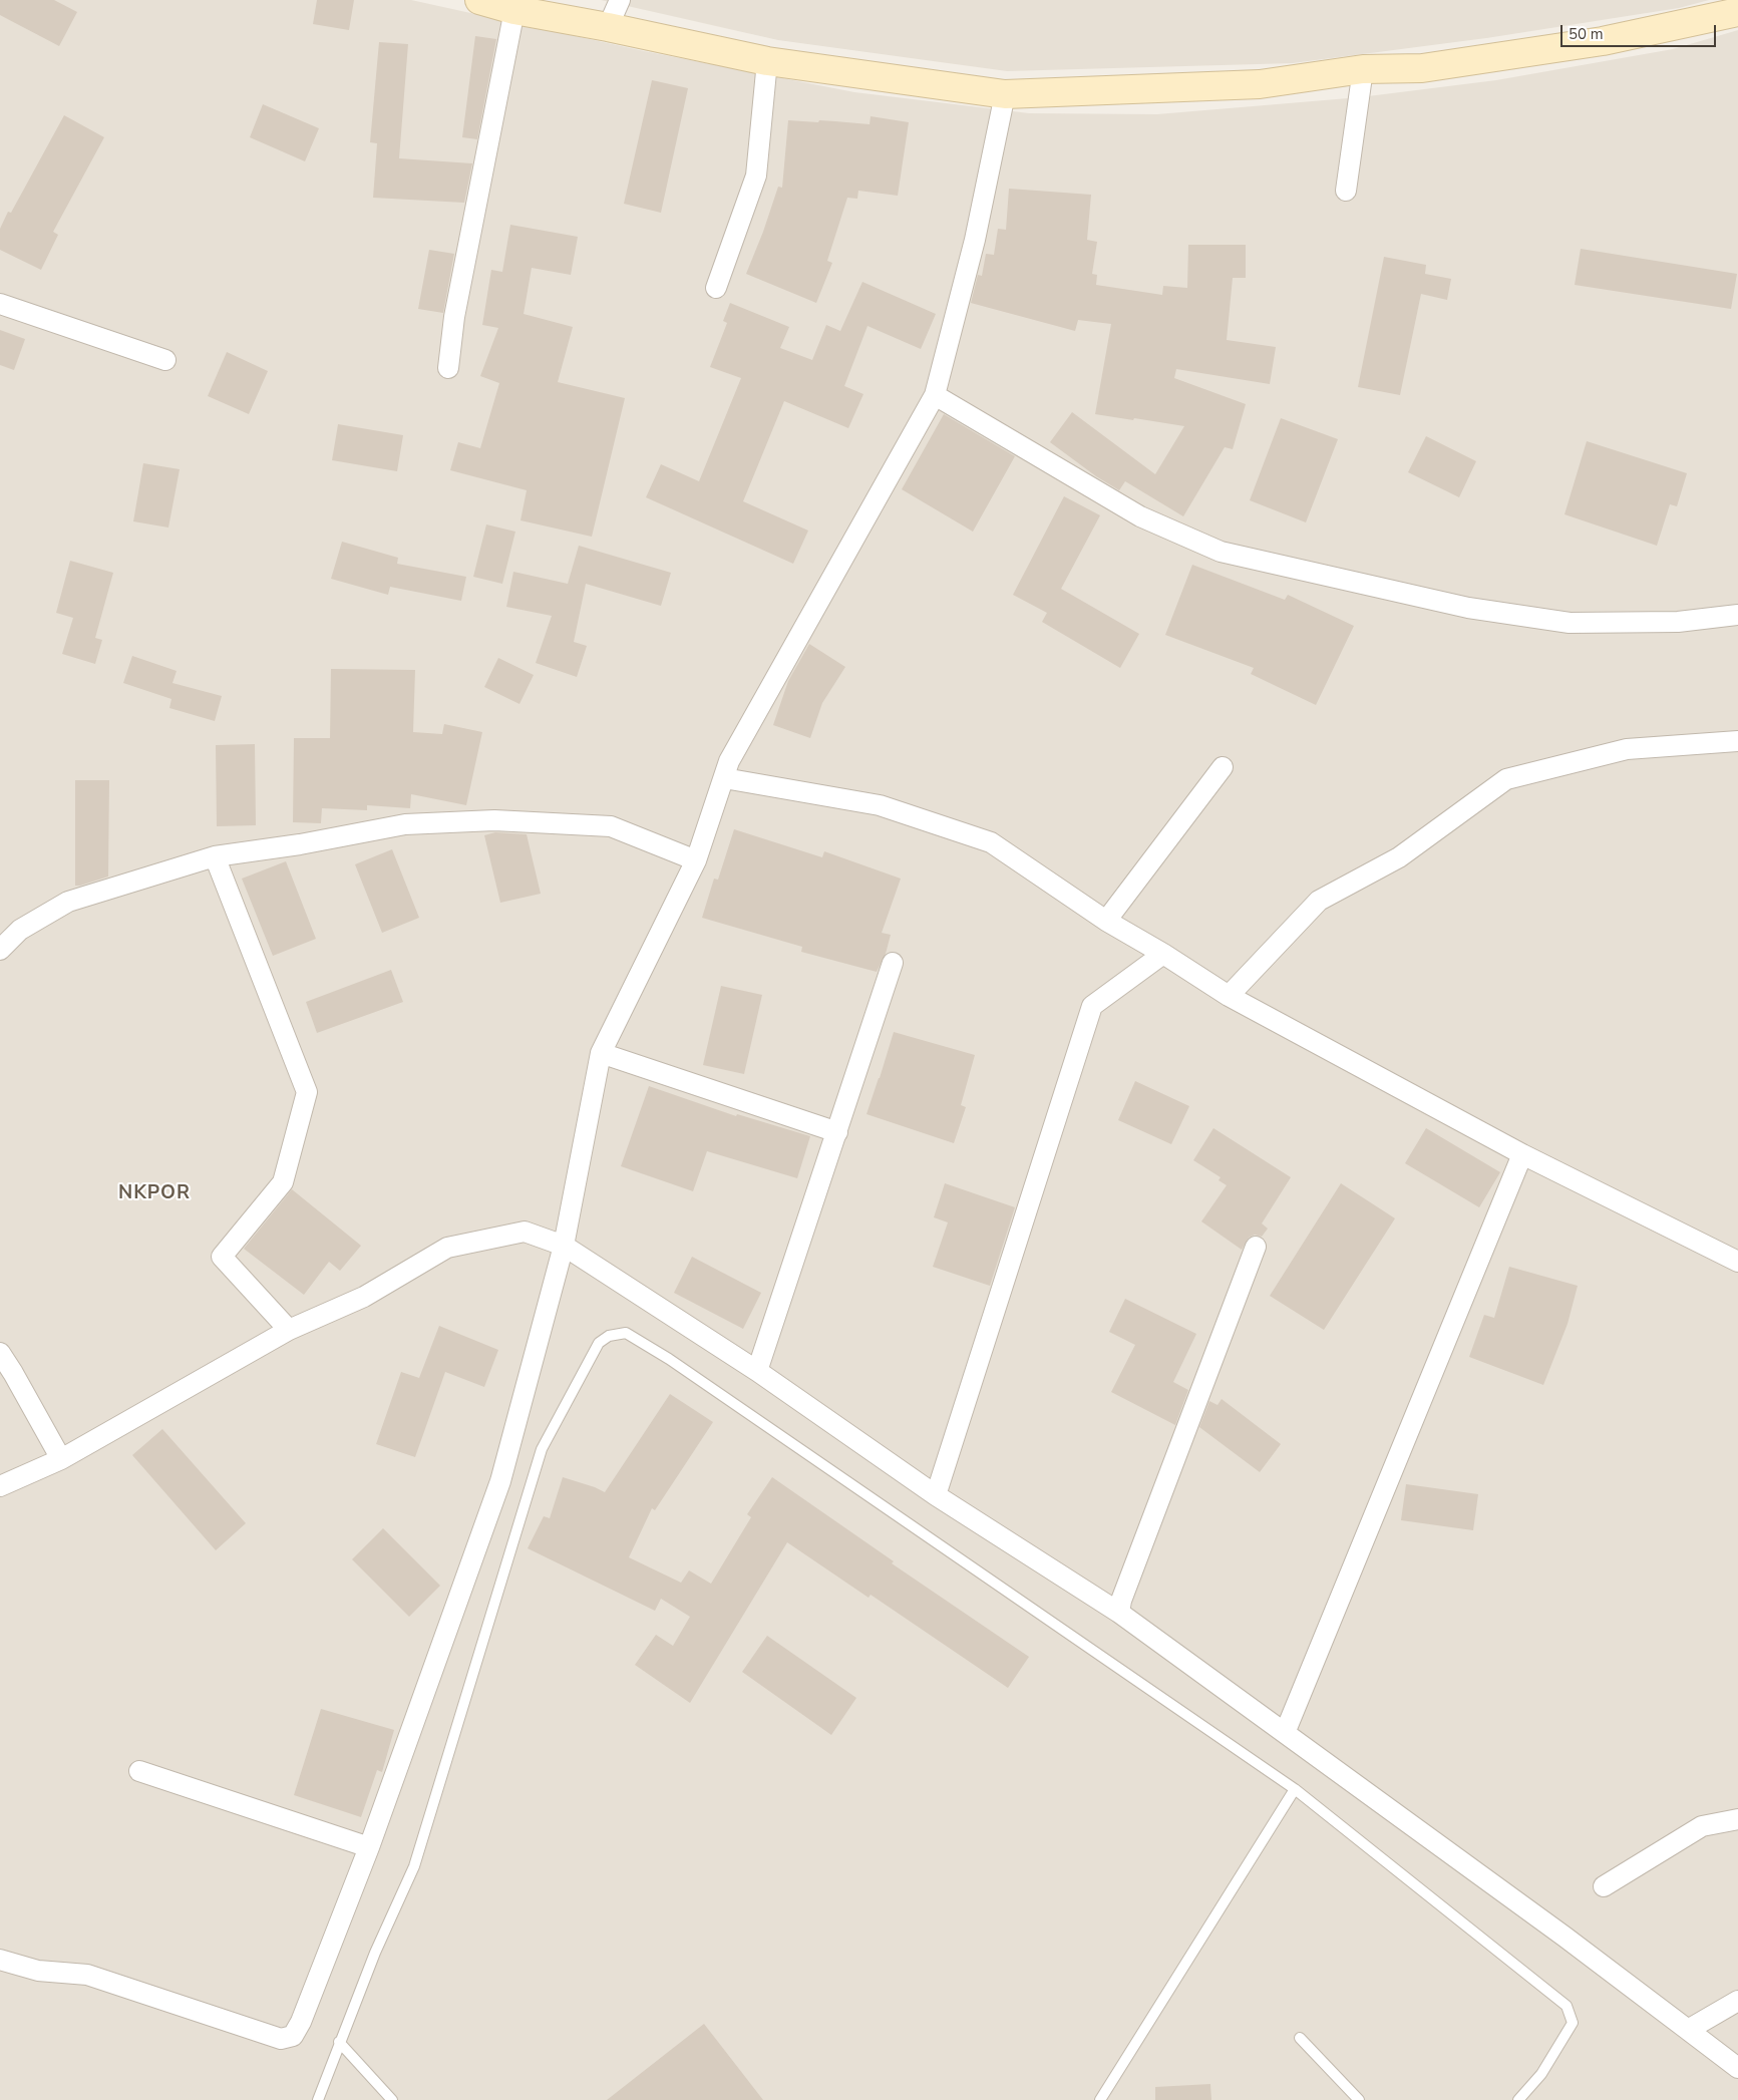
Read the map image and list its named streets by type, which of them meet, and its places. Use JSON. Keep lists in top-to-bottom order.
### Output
{
  "districts": ["NKPOR"],
  "scale_bar": "50 m"
}
